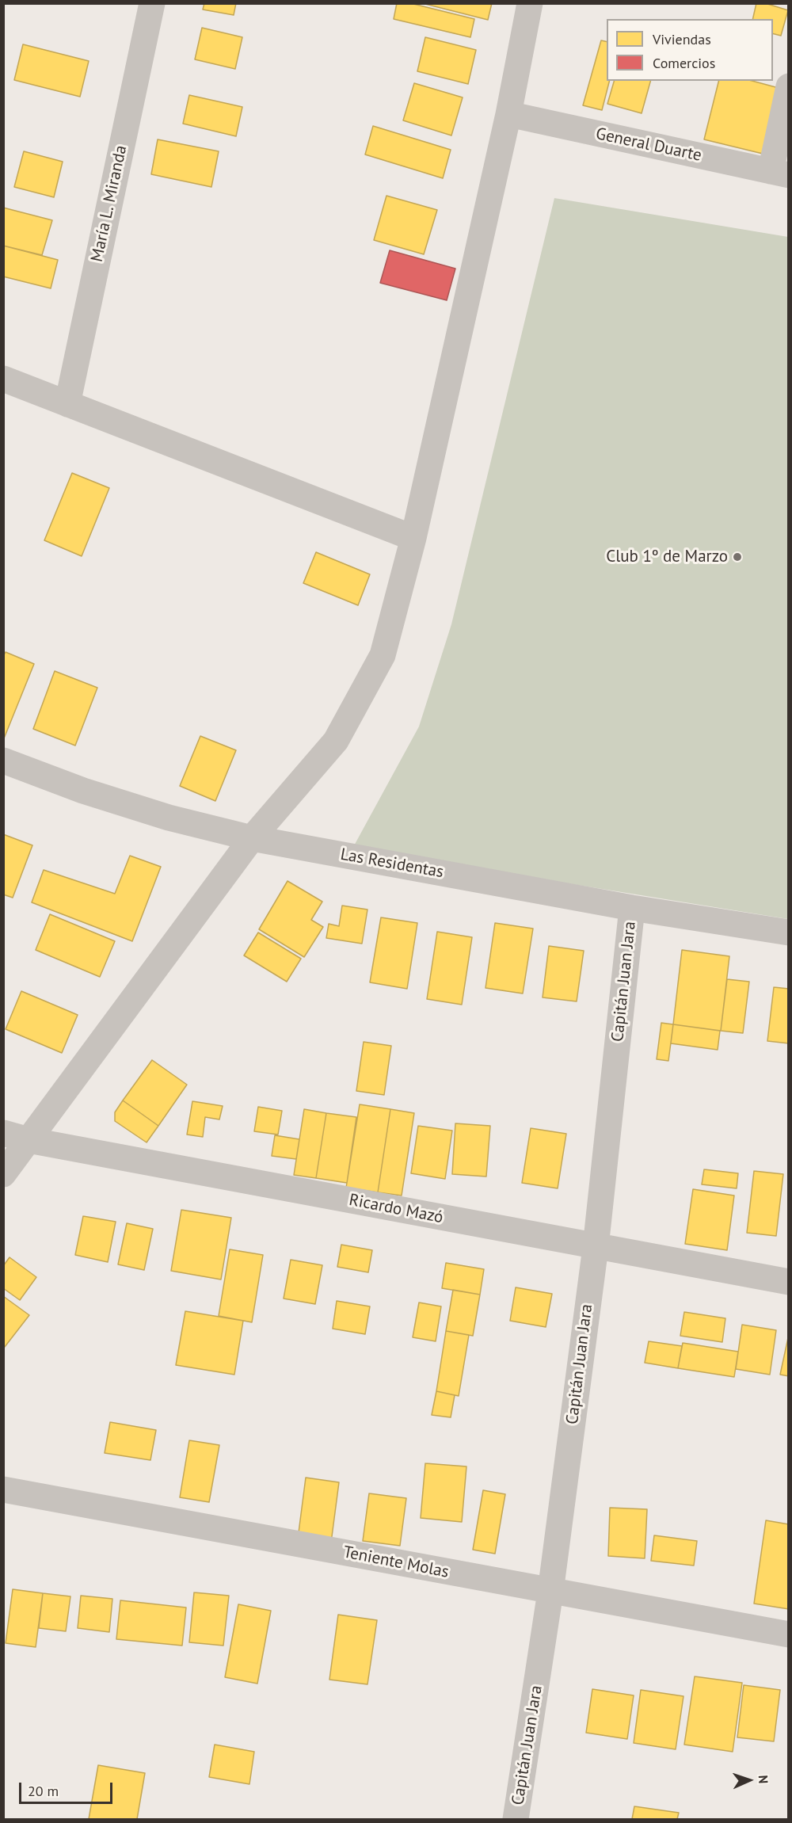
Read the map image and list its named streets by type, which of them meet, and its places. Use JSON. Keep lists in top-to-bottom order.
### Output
{
  "streets": {
    "street": [
      "General Duarte",
      "María L. Miranda",
      "Las Residentas",
      "Capitán Juan Jara",
      "Ricardo Mazó",
      "Teniente Molas"
    ]
  },
  "crossings": [
    ["Las Residentas", "Capitán Juan Jara"],
    ["Capitán Juan Jara", "Ricardo Mazó"],
    ["Capitán Juan Jara", "Teniente Molas"]
  ],
  "places": ["Club 1º de Marzo"],
  "legend": ["Viviendas", "Comercios"],
  "scale_bar": "20 m",
  "north": "right"
}
